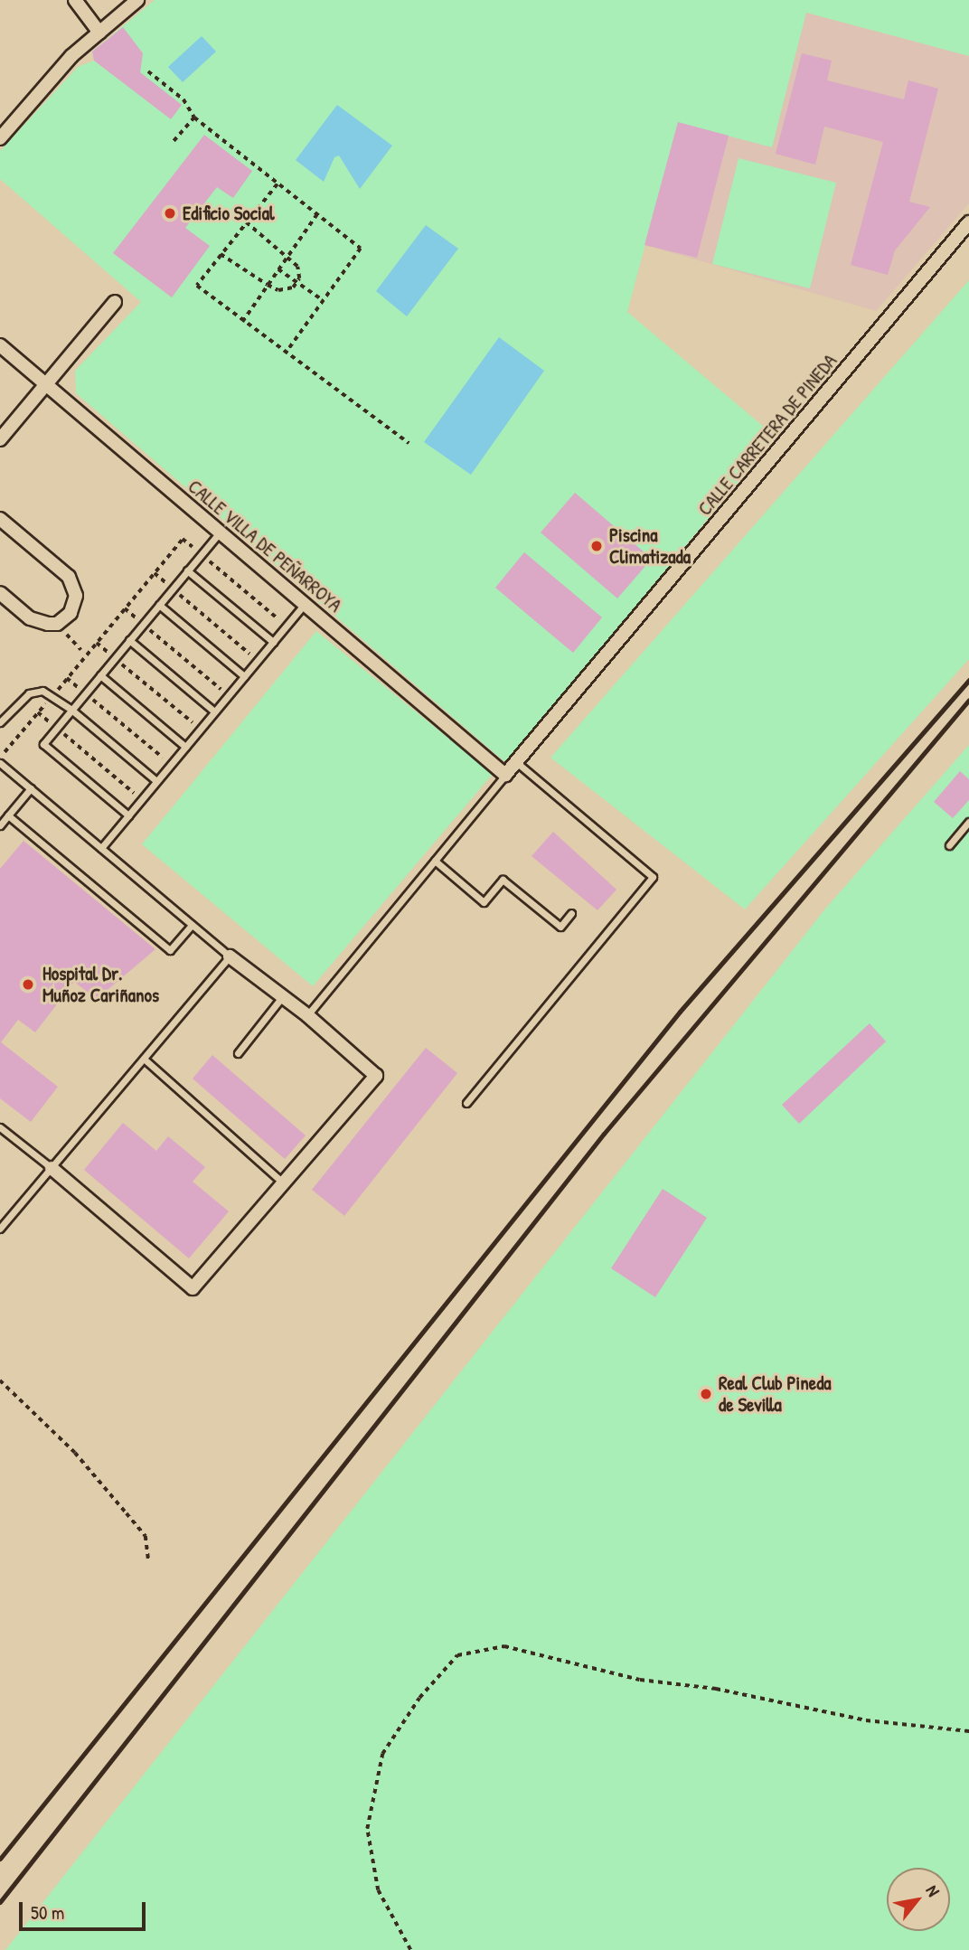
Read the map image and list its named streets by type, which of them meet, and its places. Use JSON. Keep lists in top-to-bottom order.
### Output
{
  "streets": {
    "street": ["CALLE CARRETERA DE PINEDA", "CALLE VILLA DE PEÑARROYA"]
  },
  "crossings": [
    ["CALLE CARRETERA DE PINEDA", "CALLE VILLA DE PEÑARROYA"]
  ],
  "places": [
    "Edificio Social",
    "Piscina Climatizada",
    "Hospital Dr. Muñoz Cariñanos",
    "Real Club Pineda de Sevilla"
  ],
  "scale_bar": "50 m",
  "north": "top right"
}
